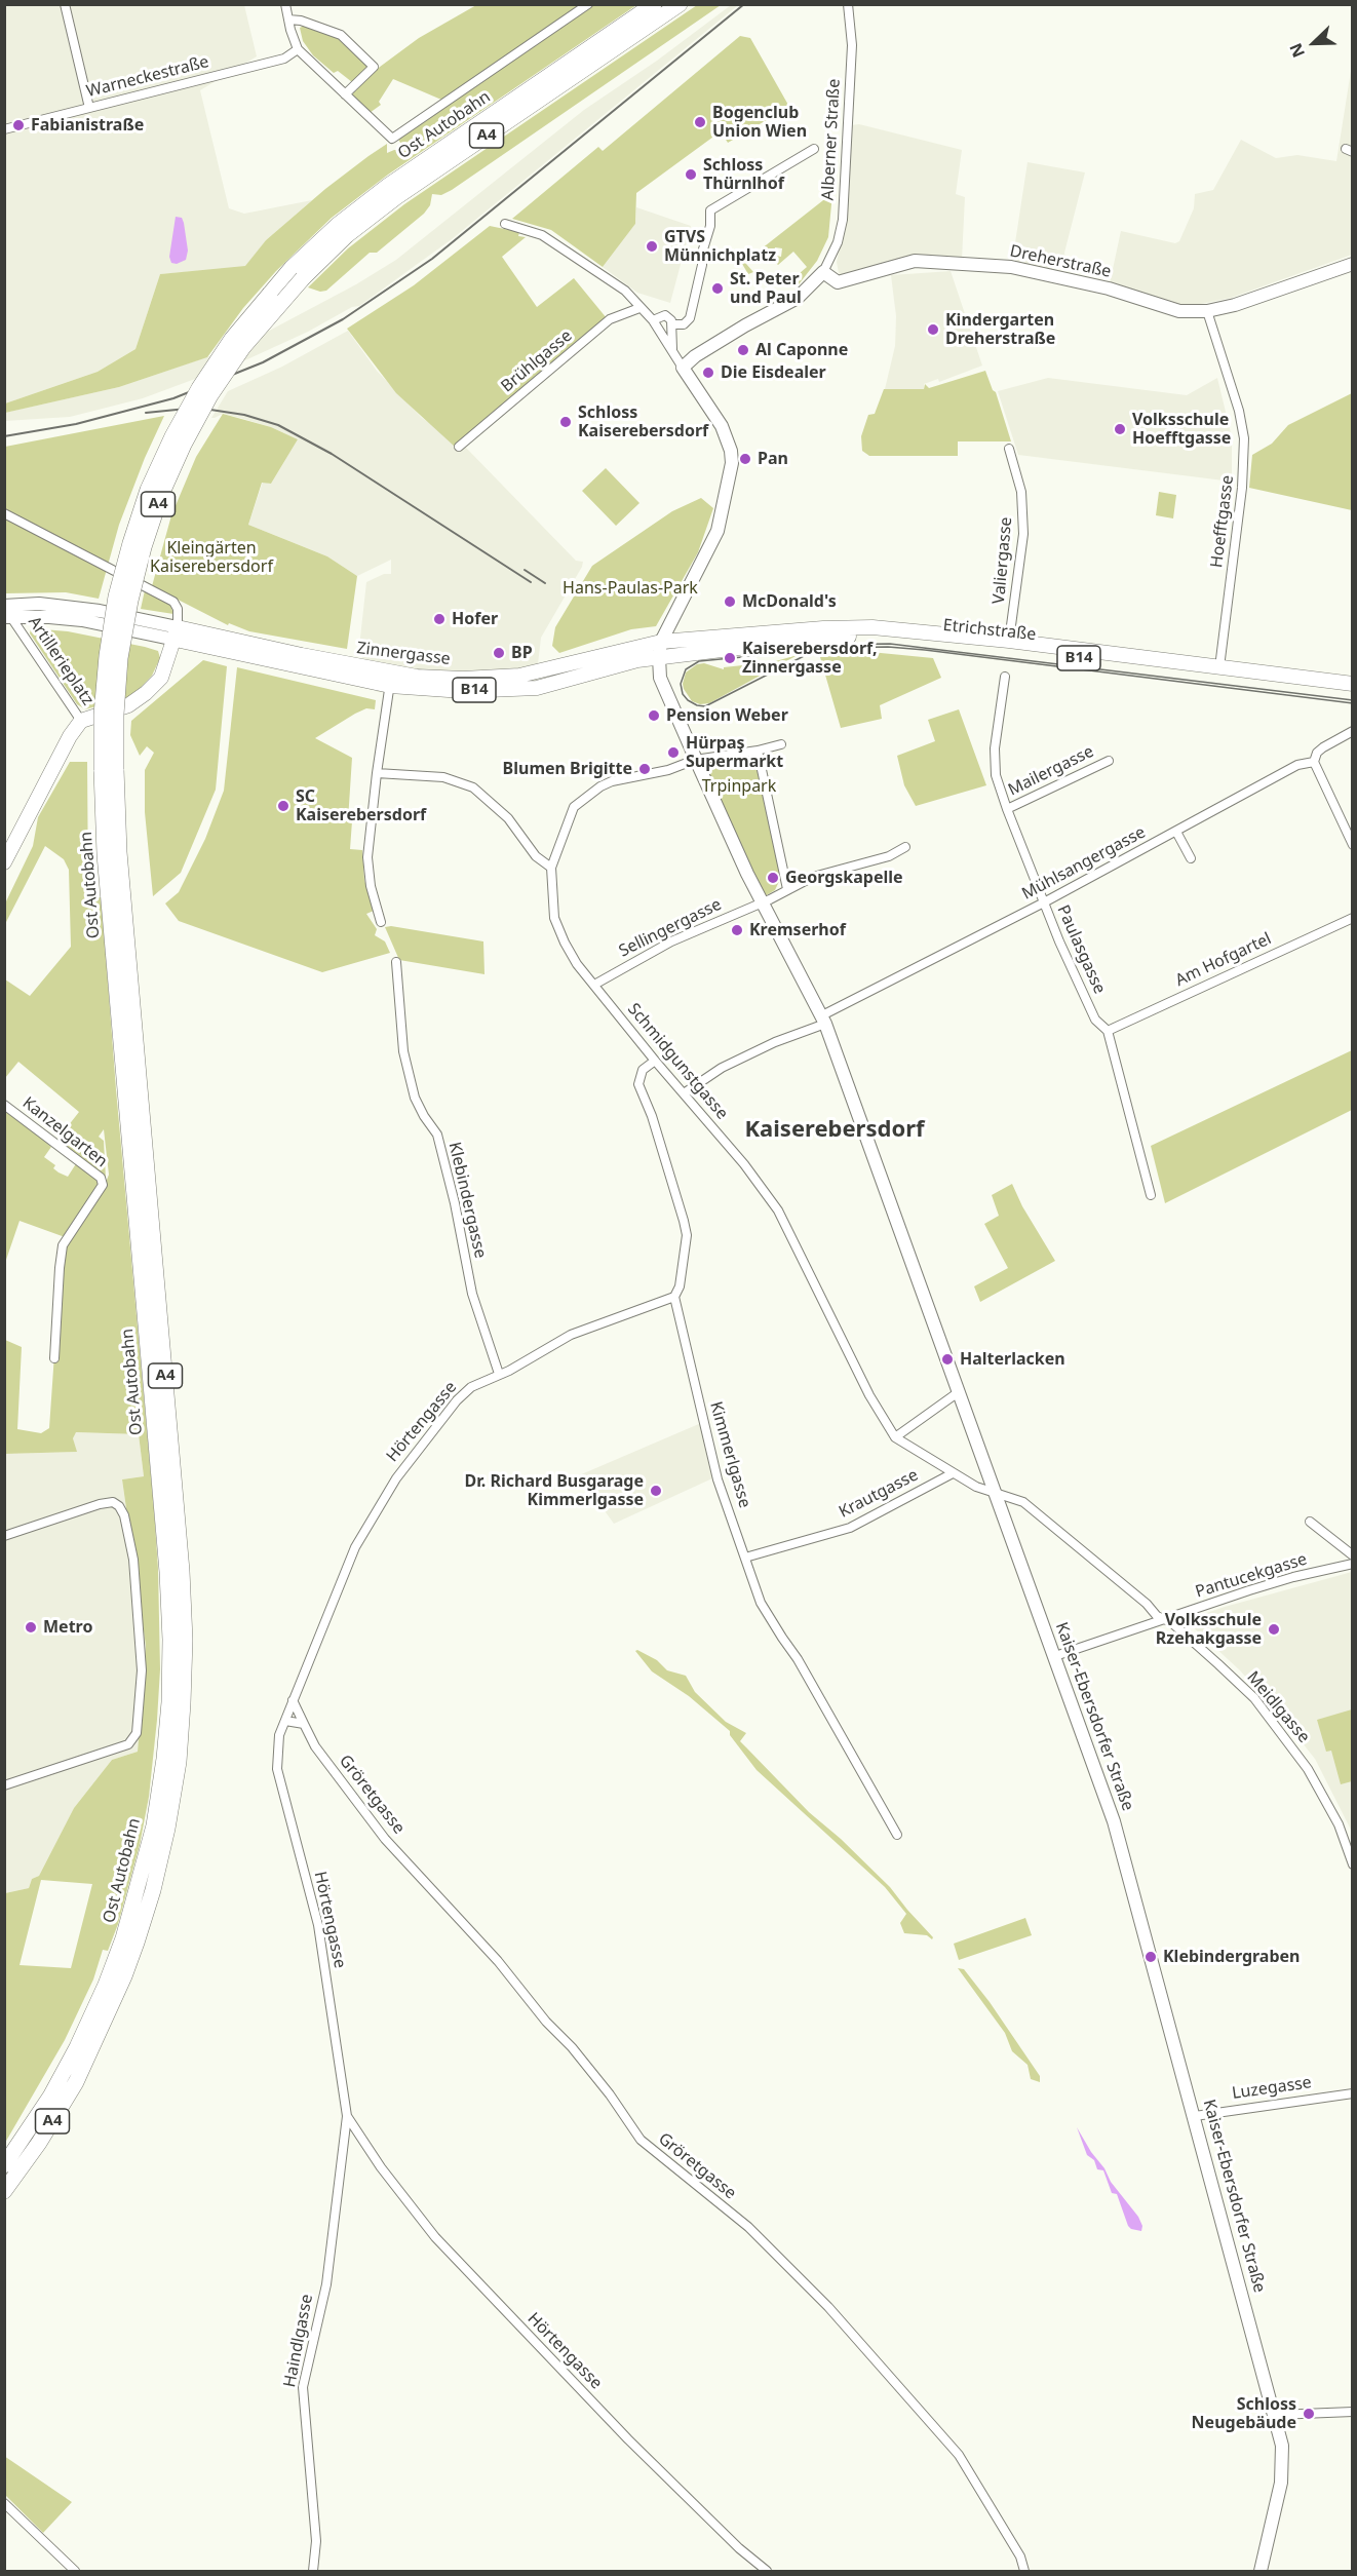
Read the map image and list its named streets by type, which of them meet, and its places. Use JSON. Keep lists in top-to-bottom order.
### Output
{
  "streets": {
    "highway": ["Ost Autobahn", "A4"],
    "main road": [
      "Dreherstraße",
      "Etrichstraße",
      "Zinnergasse",
      "B14",
      "Artillerieplatz",
      "Kaiser-Ebersdorfer Straße"
    ],
    "street": [
      "Warneckestraße",
      "Alberner Straße",
      "Brühlgasse",
      "Hoefftgasse",
      "Valiergasse",
      "Mailergasse",
      "Mühlsangergasse",
      "Sellingergasse",
      "Paulasgasse",
      "Am Hofgartel",
      "Schmidgunstgasse",
      "Kanzelgarten",
      "Klebindergasse",
      "Hörtengasse",
      "Kimmerlgasse",
      "Krautgasse",
      "Pantucekgasse",
      "Meidlgasse",
      "Gröretgasse",
      "Luzegasse",
      "Haindlgasse"
    ]
  },
  "crossings": [
    ["Ost Autobahn", "A4"],
    ["Alberner Straße", "Dreherstraße"],
    ["Dreherstraße", "Hoefftgasse"],
    ["Brühlgasse", "Kaiser-Ebersdorfer Straße"],
    ["Hoefftgasse", "Etrichstraße"],
    ["Valiergasse", "Etrichstraße"],
    ["Etrichstraße", "Zinnergasse"],
    ["Etrichstraße", "Kaiser-Ebersdorfer Straße"],
    ["Zinnergasse", "Artillerieplatz"],
    ["Zinnergasse", "Kaiser-Ebersdorfer Straße"],
    ["Mailergasse", "Paulasgasse"],
    ["Mühlsangergasse", "Paulasgasse"],
    ["Mühlsangergasse", "Schmidgunstgasse"],
    ["Mühlsangergasse", "Kaiser-Ebersdorfer Straße"],
    ["Sellingergasse", "Schmidgunstgasse"],
    ["Sellingergasse", "Kaiser-Ebersdorfer Straße"],
    ["Paulasgasse", "Am Hofgartel"],
    ["Schmidgunstgasse", "Kimmerlgasse"],
    ["Schmidgunstgasse", "Krautgasse"],
    ["Schmidgunstgasse", "Meidlgasse"],
    ["Schmidgunstgasse", "Kaiser-Ebersdorfer Straße"],
    ["Klebindergasse", "Hörtengasse"],
    ["Hörtengasse", "Kimmerlgasse"],
    ["Hörtengasse", "Gröretgasse"],
    ["Hörtengasse", "Haindlgasse"],
    ["Kimmerlgasse", "Krautgasse"],
    ["Pantucekgasse", "Meidlgasse"],
    ["Pantucekgasse", "Kaiser-Ebersdorfer Straße"],
    ["Meidlgasse", "Kaiser-Ebersdorfer Straße"],
    ["Kaiser-Ebersdorfer Straße", "Luzegasse"]
  ],
  "districts": ["Kaiserebersdorf"],
  "parks": ["Kleingärten Kaiserebersdorf", "Hans-Paulas-Park", "Trpinpark"],
  "places": [
    "Bogenclub Union Wien",
    "Fabianistraße",
    "Schloss Thürnlhof",
    "GTVS Münnichplatz",
    "St. Peter und Paul",
    "Kindergarten Dreherstraße",
    "Al Caponne",
    "Die Eisdealer",
    "Schloss Kaiserebersdorf",
    "Volksschule Hoefftgasse",
    "Pan",
    "McDonald's",
    "Hofer",
    "BP",
    "Kaiserebersdorf, Zinnergasse",
    "Pension Weber",
    "Hürpaş Supermarkt",
    "Blumen Brigitte",
    "SC Kaiserebersdorf",
    "Georgskapelle",
    "Kremserhof",
    "Halterlacken",
    "Dr. Richard Busgarage Kimmerlgasse",
    "Metro",
    "Volksschule Rzehakgasse",
    "Klebindergraben",
    "Schloss Neugebäude"
  ],
  "north": "bottom left"
}
